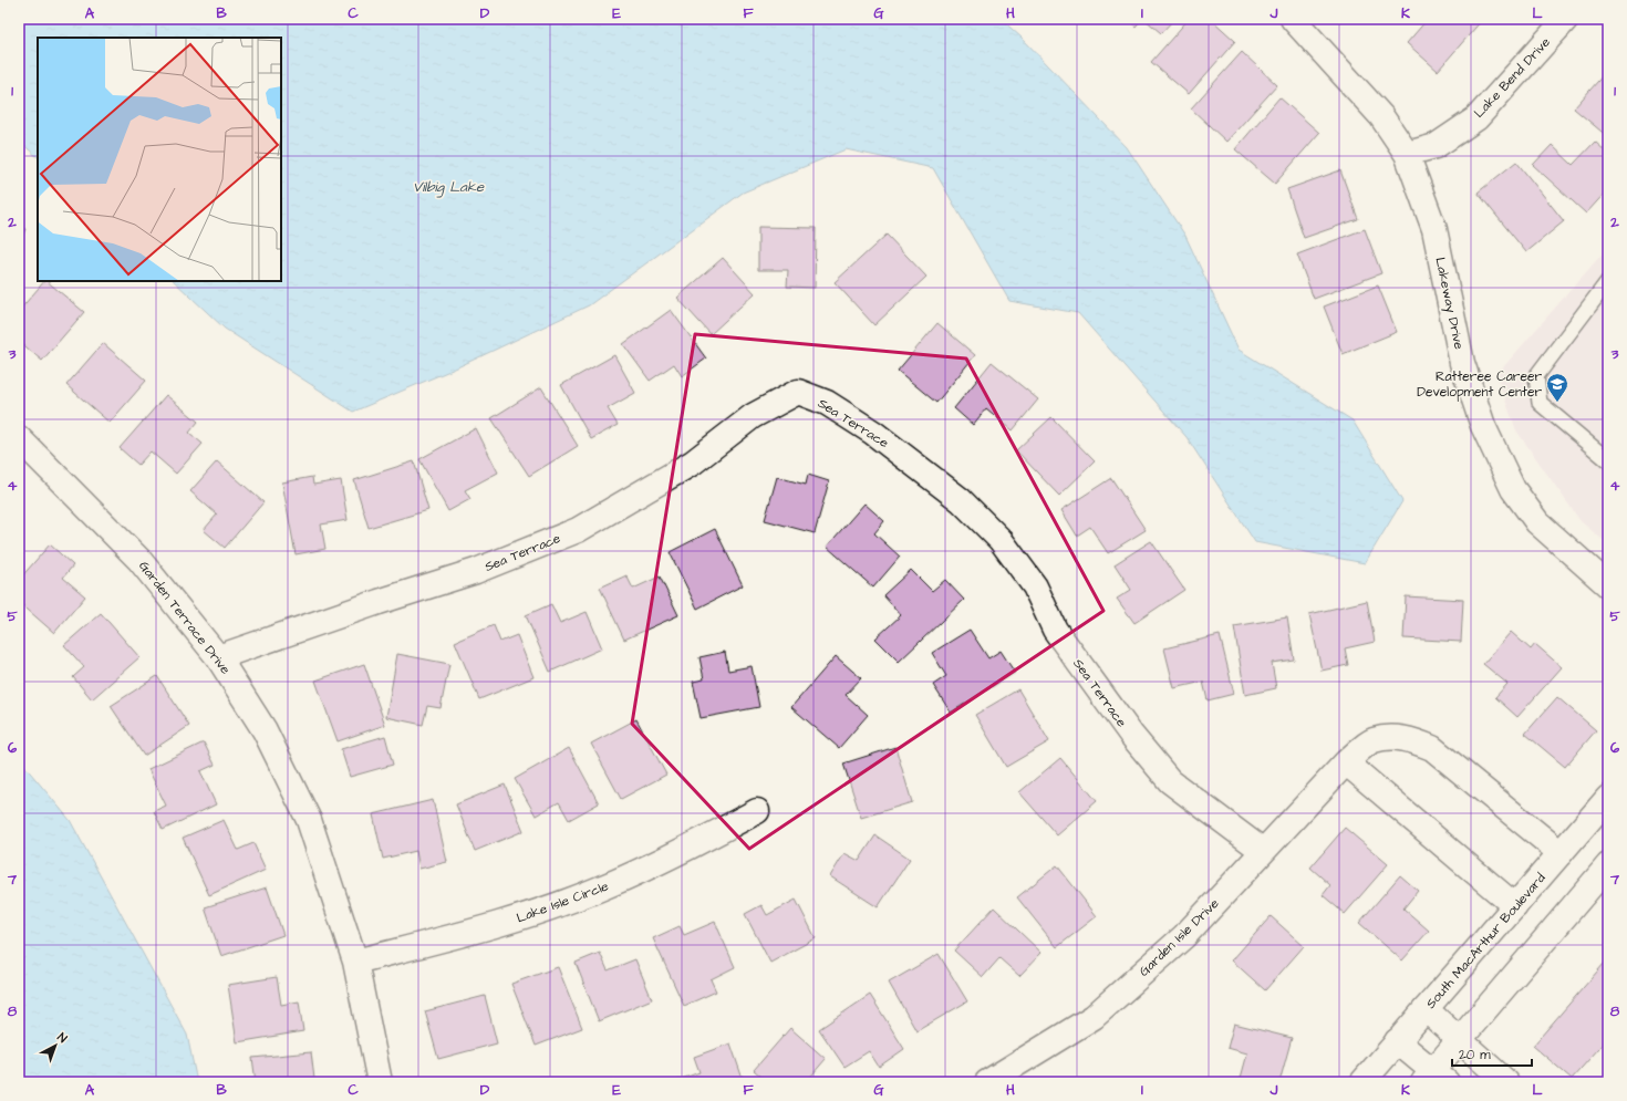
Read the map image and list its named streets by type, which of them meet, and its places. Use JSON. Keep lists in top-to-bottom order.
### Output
{
  "streets": {
    "street": [
      "Lake Bend Drive",
      "Lakeway Drive",
      "Sea Terrace",
      "Garden Terrace Drive",
      "Lake Isle Circle",
      "Garden Isle Drive",
      "South MacArthur Boulevard"
    ]
  },
  "crossings": [
    ["Lake Bend Drive", "Lakeway Drive"],
    ["Sea Terrace", "Garden Terrace Drive"],
    ["Sea Terrace", "Garden Isle Drive"],
    ["Garden Terrace Drive", "Lake Isle Circle"],
    ["Garden Isle Drive", "South MacArthur Boulevard"]
  ],
  "water": ["Vilbig Lake"],
  "places": {
    "school or university": ["Ratteree Career Development Center"]
  },
  "scale_bar": "20 m",
  "north": "top right",
  "grid": {
    "columns": [
      "A",
      "B",
      "C",
      "D",
      "E",
      "F",
      "G",
      "H",
      "I",
      "J",
      "K",
      "L"
    ],
    "rows": [
      "1",
      "2",
      "3",
      "4",
      "5",
      "6",
      "7",
      "8"
    ]
  }
}
